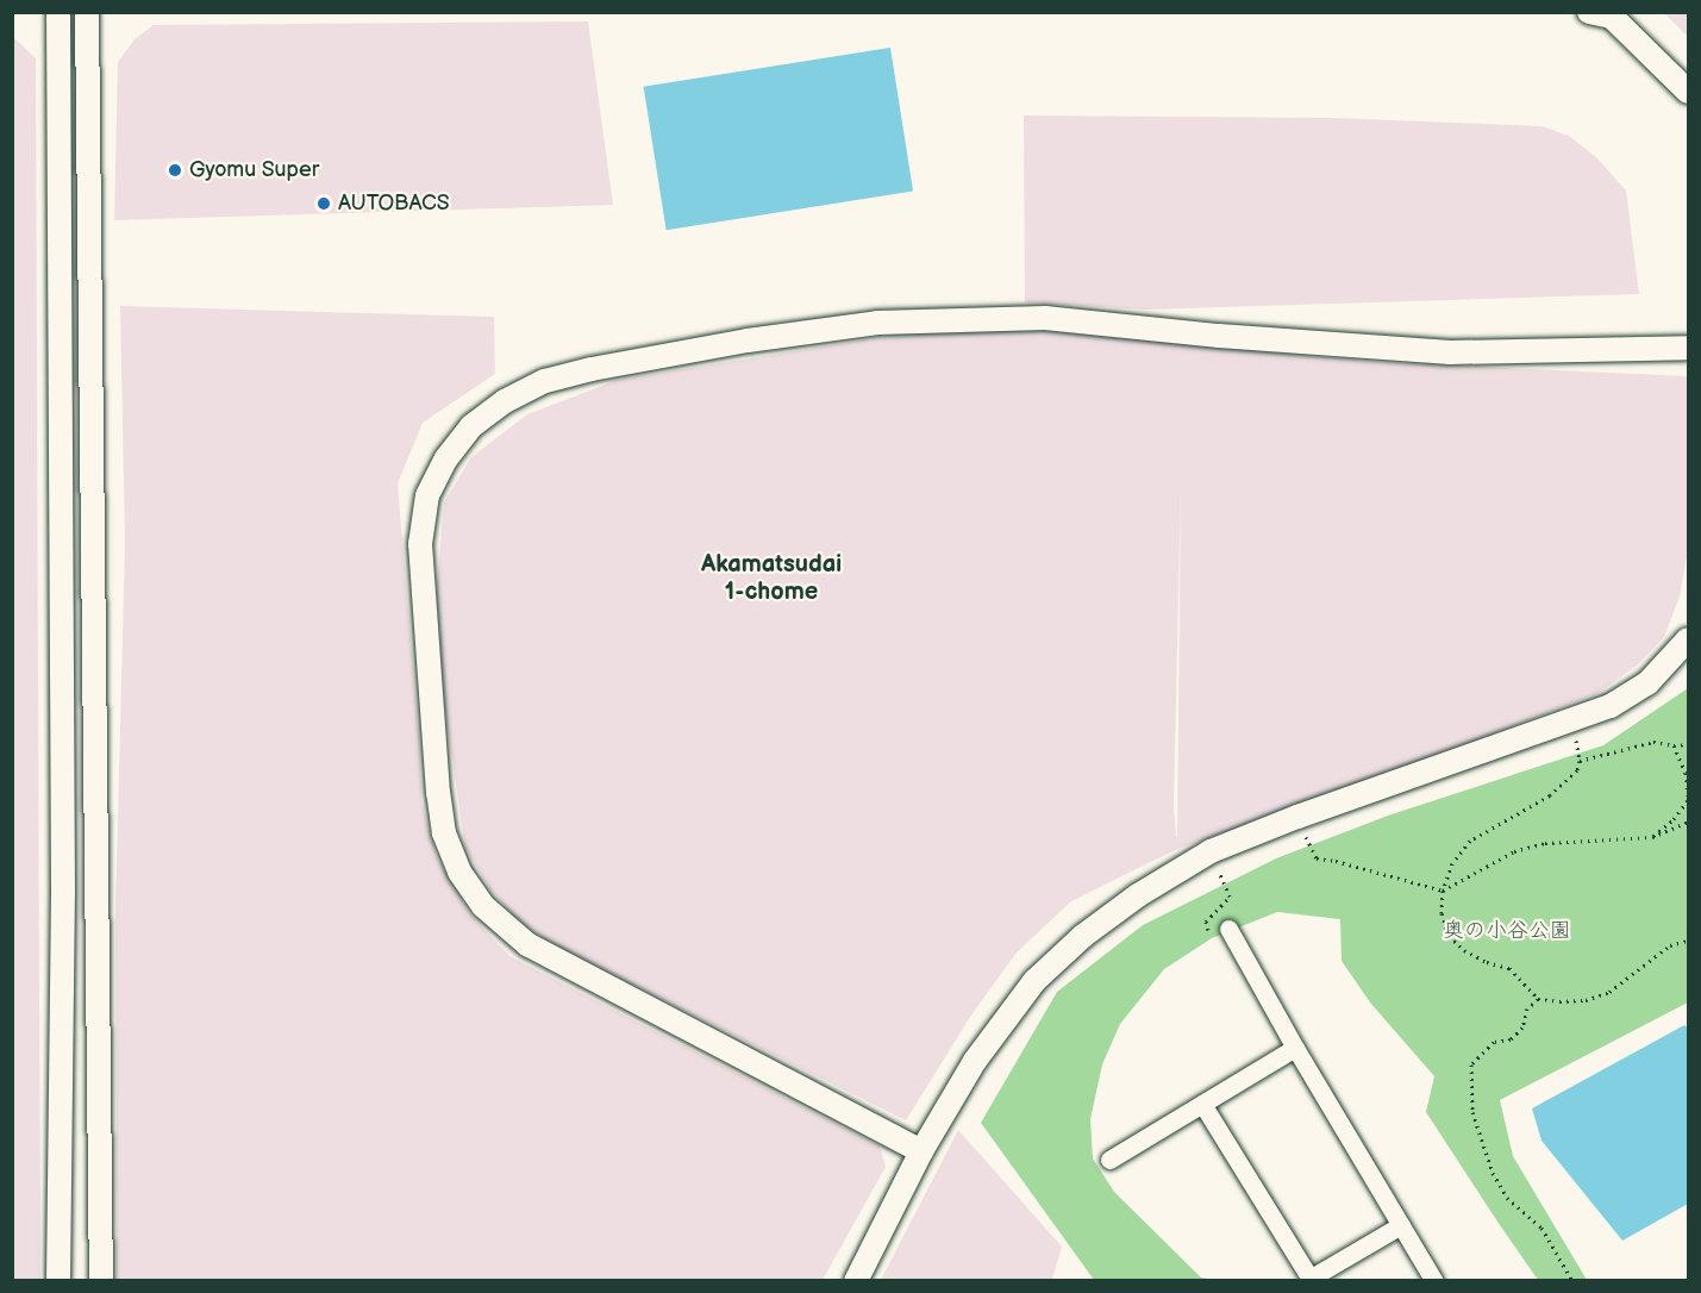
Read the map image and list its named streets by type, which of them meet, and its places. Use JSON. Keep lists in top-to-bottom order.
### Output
{
  "districts": ["Akamatsudai 1-chome"],
  "parks": ["奥の小谷公園"],
  "places": ["Gyomu Super", "AUTOBACS"]
}
